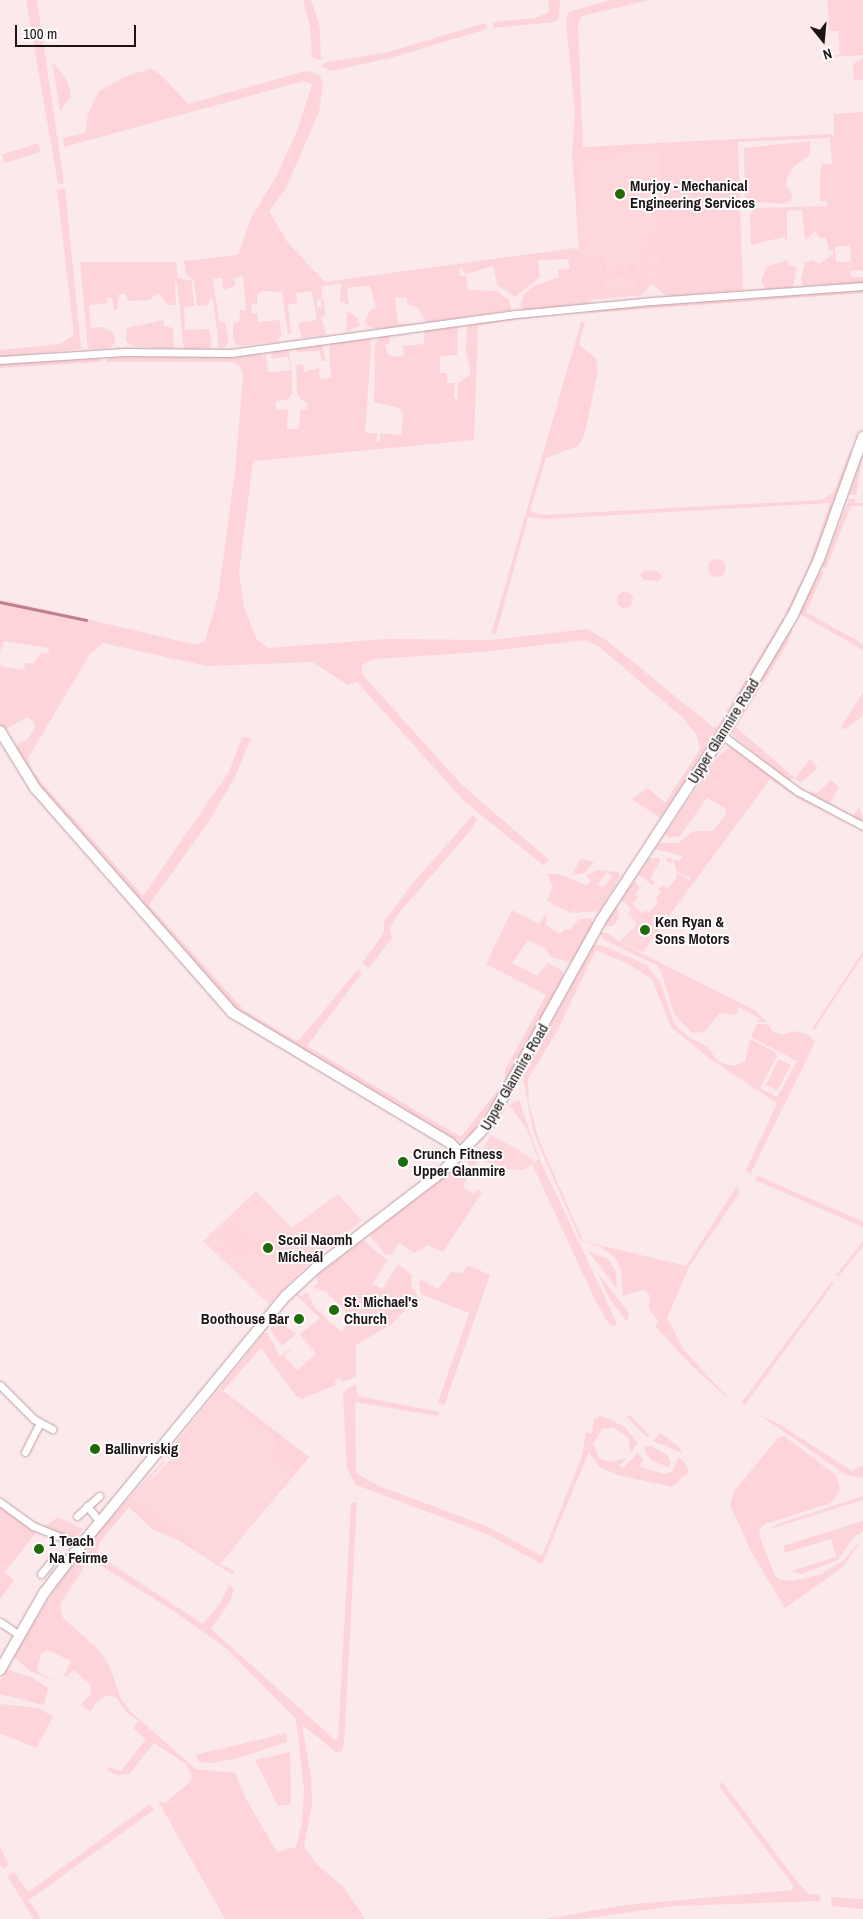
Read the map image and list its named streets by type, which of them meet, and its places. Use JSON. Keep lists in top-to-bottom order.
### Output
{
  "streets": {
    "main road": ["Upper Glanmire Road"]
  },
  "places": [
    "Murjoy - Mechanical Engineering Services",
    "Ken Ryan & Sons Motors",
    "Crunch Fitness Upper Glanmire",
    "Scoil Naomh Mícheál",
    "St. Michael's Church",
    "Boothouse Bar",
    "Ballinvriskig",
    "1 Teach Na Feirme"
  ],
  "scale_bar": "100 m",
  "north": "bottom"
}
